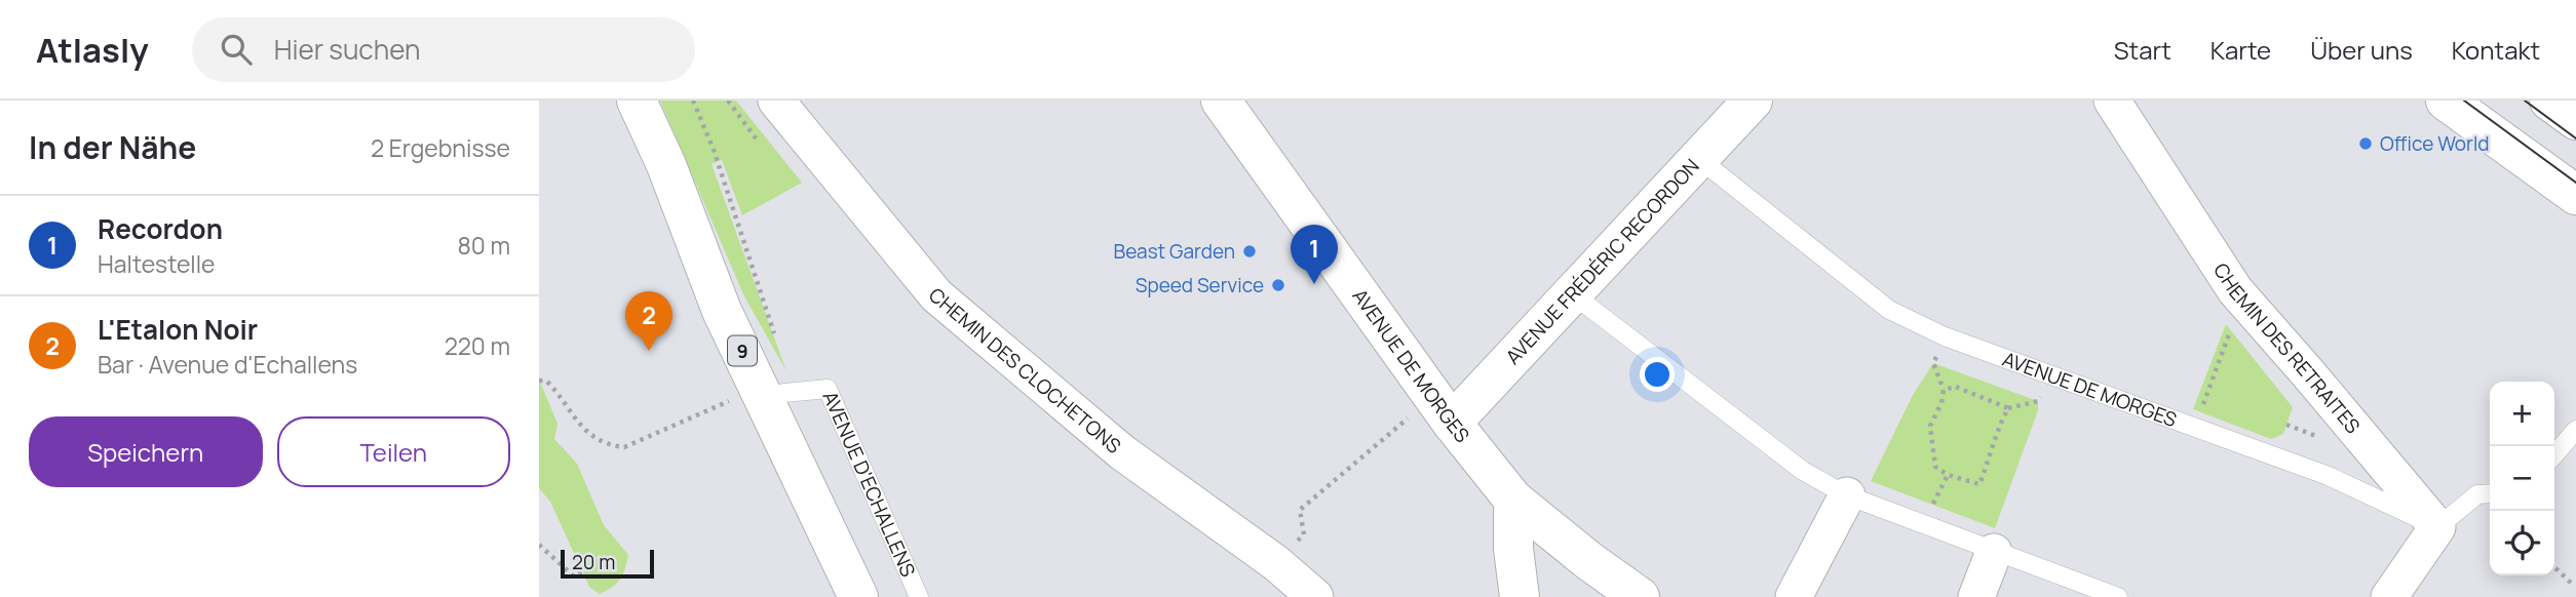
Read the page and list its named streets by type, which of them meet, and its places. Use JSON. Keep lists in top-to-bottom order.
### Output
{
  "streets": {
    "main road": ["AVENUE FRÉDÉRIC RECORDON", "9", "AVENUE DE MORGES"],
    "street": ["CHEMIN DES RETRAITES", "CHEMIN DES CLOCHETONS"],
    "lane": ["AVENUE D'ECHALLENS"]
  },
  "crossings": [
    ["AVENUE FRÉDÉRIC RECORDON", "AVENUE DE MORGES"],
    ["CHEMIN DES RETRAITES", "AVENUE DE MORGES"],
    ["9", "AVENUE D'ECHALLENS"]
  ],
  "places": ["Office World", "Beast Garden", "Speed Service"],
  "scale_bar": "20 m",
  "page": {
    "header": "Atlasly",
    "search": "Hier suchen",
    "nav": [
      "Start",
      "Karte",
      "Über uns",
      "Kontakt"
    ],
    "heading": ["In der Nähe", "2 Ergebnisse"],
    "list": [
      {
        "mark": "1",
        "name": "Recordon",
        "note": "Haltestelle",
        "value": "80 m"
      },
      {
        "mark": "2",
        "name": "L'Etalon Noir",
        "note": "Bar · Avenue d'Echallens",
        "value": "220 m"
      }
    ],
    "pins": ["1", "2"],
    "map_buttons": ["+", "−"],
    "buttons": ["Speichern", "Teilen"],
    "scale": "20 m"
  }
}
